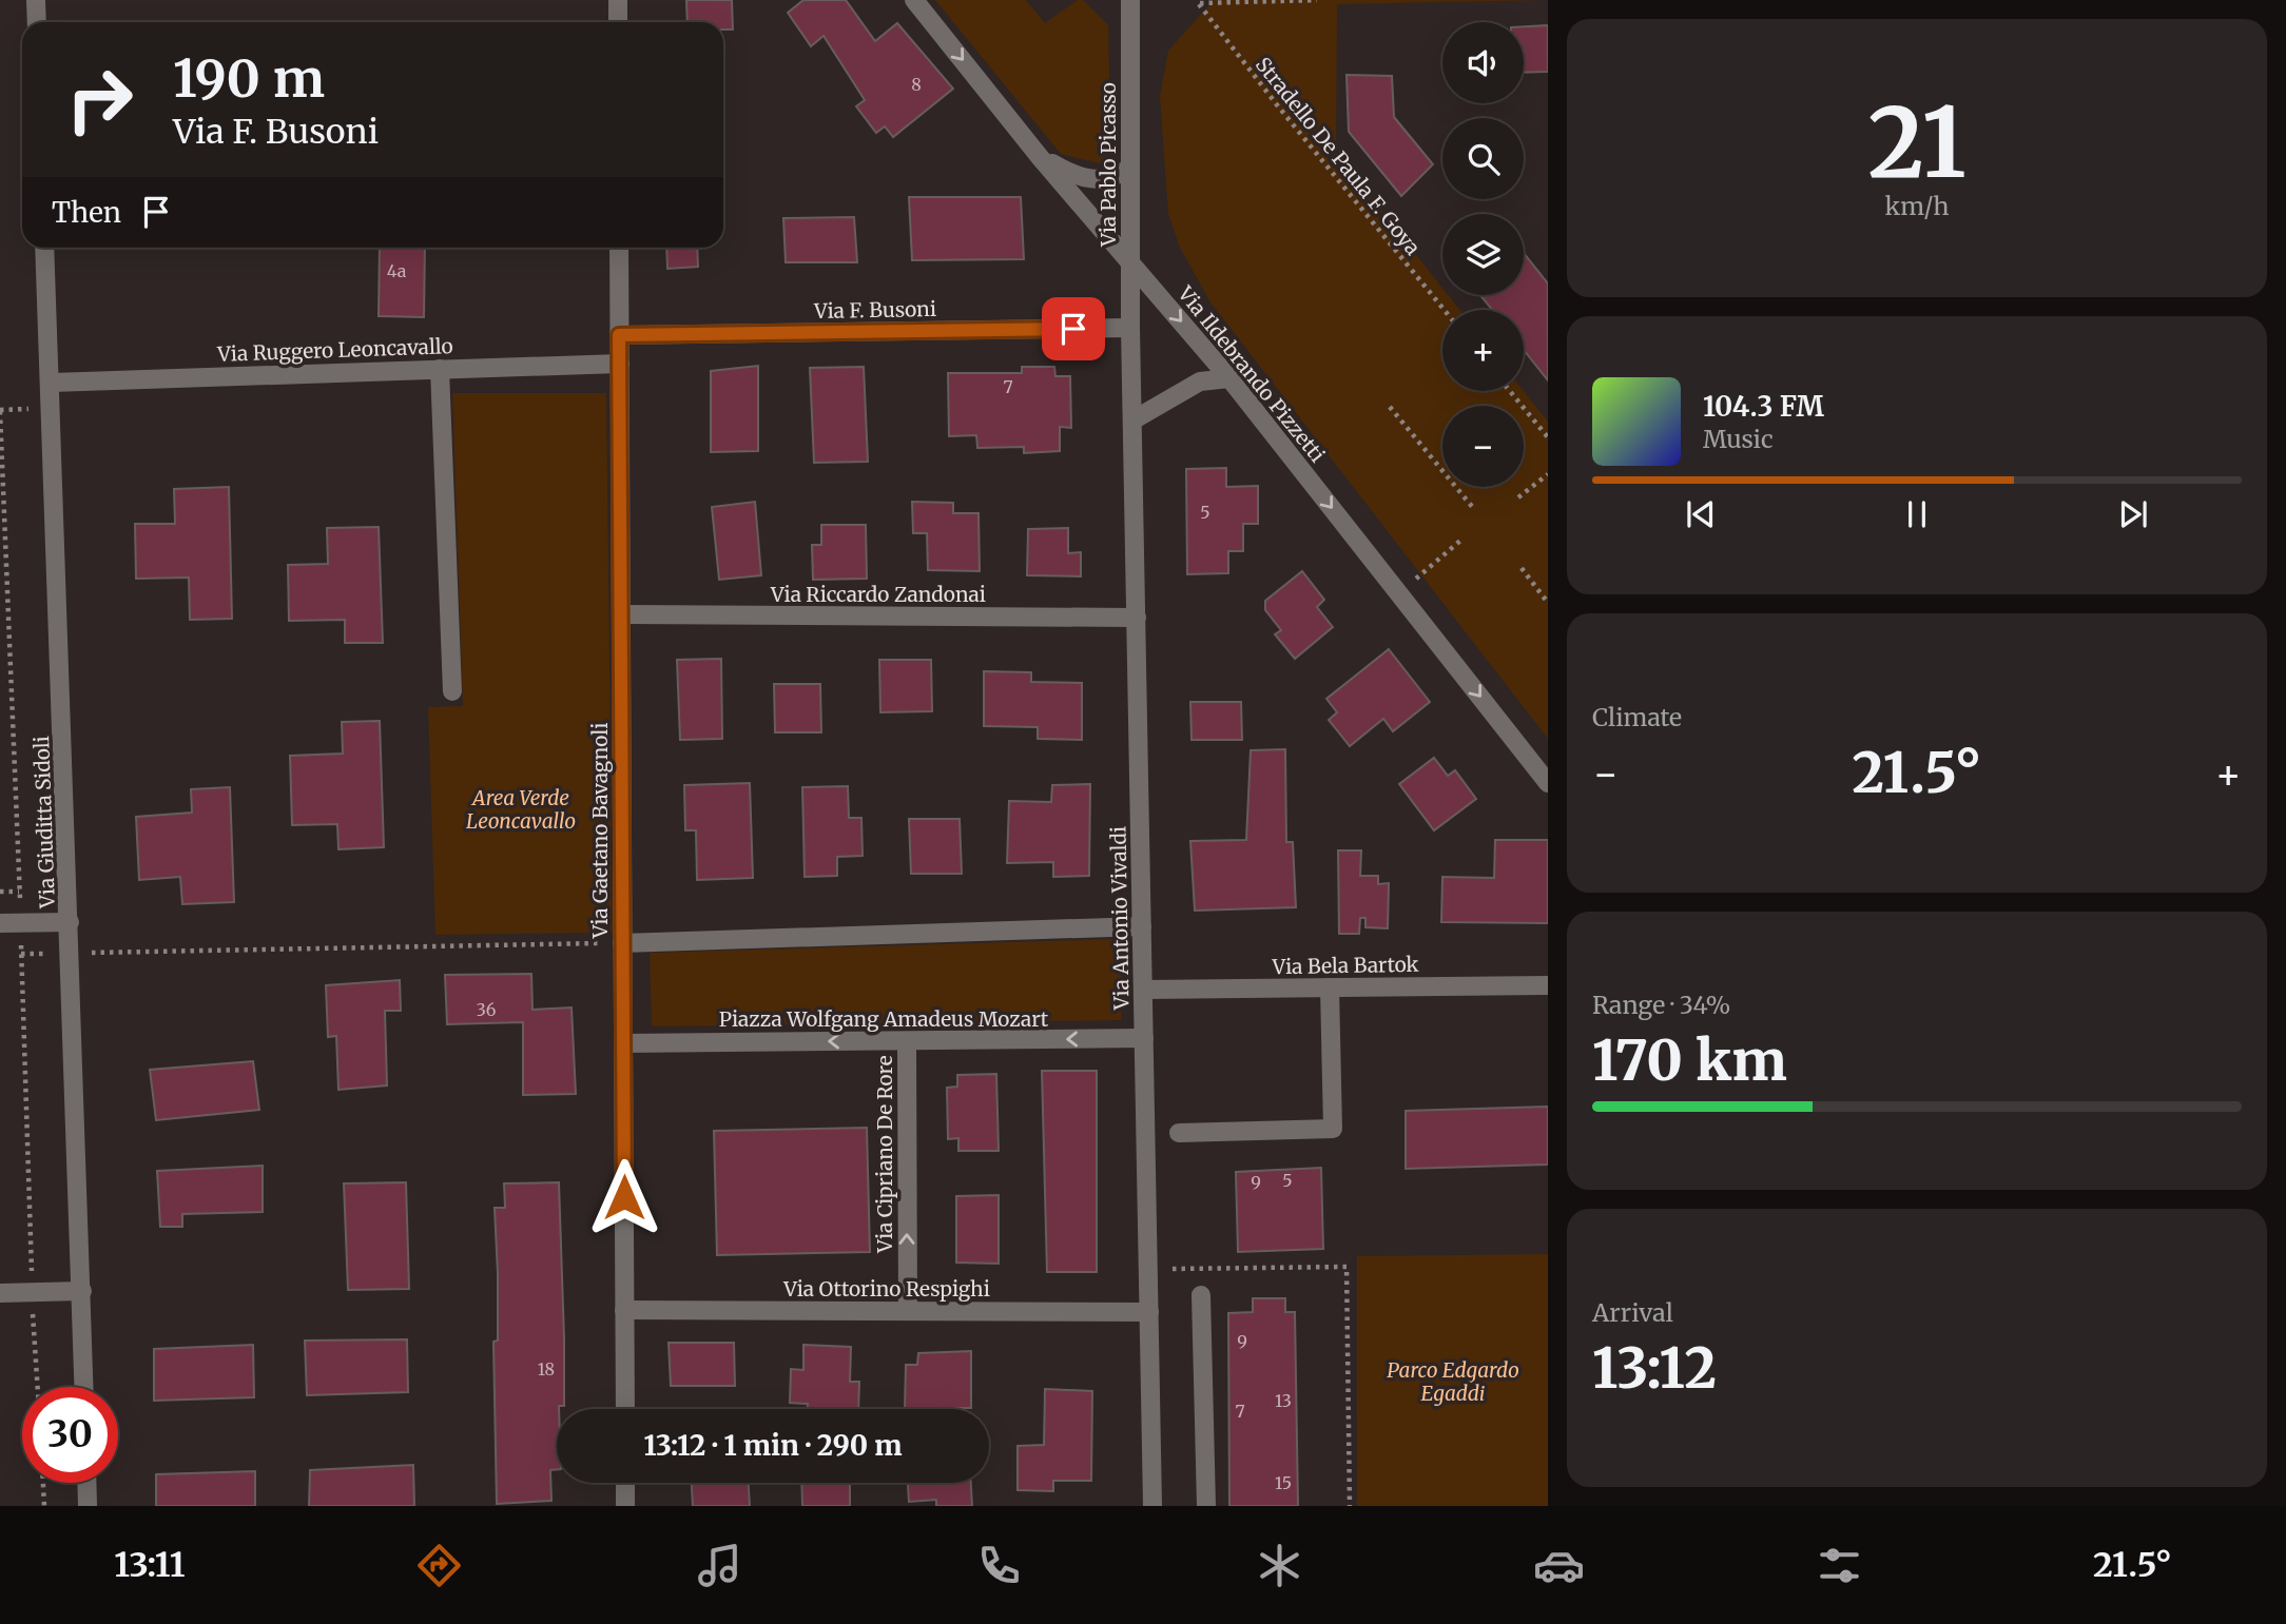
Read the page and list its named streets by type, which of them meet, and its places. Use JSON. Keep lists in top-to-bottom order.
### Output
{
  "streets": {
    "street": [
      "Via Pablo Picasso",
      "Via F. Busoni",
      "Via Ruggero Leoncavallo",
      "Via Ildebrando Pizzetti",
      "Via Riccardo Zandonai",
      "Via Giuditta Sidoli",
      "Via Gaetano Bavagnoli",
      "Via Antonio Vivaldi",
      "Via Bela Bartok",
      "Piazza Wolfgang Amadeus Mozart",
      "Via Cipriano De Rore",
      "Via Ottorino Respighi"
    ],
    "path": ["Stradello De Paula F. Goya"]
  },
  "crossings": [
    ["Via Pablo Picasso", "Via F. Busoni"],
    ["Via Pablo Picasso", "Via Ildebrando Pizzetti"],
    ["Via Pablo Picasso", "Via Antonio Vivaldi"],
    ["Via F. Busoni", "Via Gaetano Bavagnoli"],
    ["Via F. Busoni", "Via Antonio Vivaldi"],
    ["Via Ruggero Leoncavallo", "Via Giuditta Sidoli"],
    ["Via Ruggero Leoncavallo", "Via Gaetano Bavagnoli"],
    ["Via Riccardo Zandonai", "Via Gaetano Bavagnoli"],
    ["Via Riccardo Zandonai", "Via Antonio Vivaldi"],
    ["Via Gaetano Bavagnoli", "Piazza Wolfgang Amadeus Mozart"],
    ["Via Gaetano Bavagnoli", "Via Ottorino Respighi"],
    ["Via Antonio Vivaldi", "Via Bela Bartok"],
    ["Via Antonio Vivaldi", "Piazza Wolfgang Amadeus Mozart"],
    ["Via Antonio Vivaldi", "Via Ottorino Respighi"],
    ["Piazza Wolfgang Amadeus Mozart", "Via Cipriano De Rore"],
    ["Via Cipriano De Rore", "Via Ottorino Respighi"]
  ],
  "one_way": ["Via Ildebrando Pizzetti", "Via Cipriano De Rore"],
  "parks": ["Area Verde Leoncavallo", "Parco Edgardo Egaddi"],
  "house_numbers": [
    "8",
    "4a",
    "7",
    "5",
    "36",
    "5",
    "9",
    "9",
    "18",
    "13",
    "7",
    "15"
  ],
  "page": {
    "tile": [
      ["21", "km/h"],
      "Climate",
      ["Range · 34%", "170 km"],
      ["Arrival", "13:12"]
    ],
    "map_buttons": ["+", "−"],
    "turn": ["190 m", "Via F. Busoni"],
    "then": "Then",
    "song": ["104.3 FM", "Music"],
    "heat": ["−", "21.5°", "+"],
    "limit": "30",
    "trip": "13:12 · 1 min · 290 m",
    "tabs": ["13:11", "21.5°"]
  }
}
